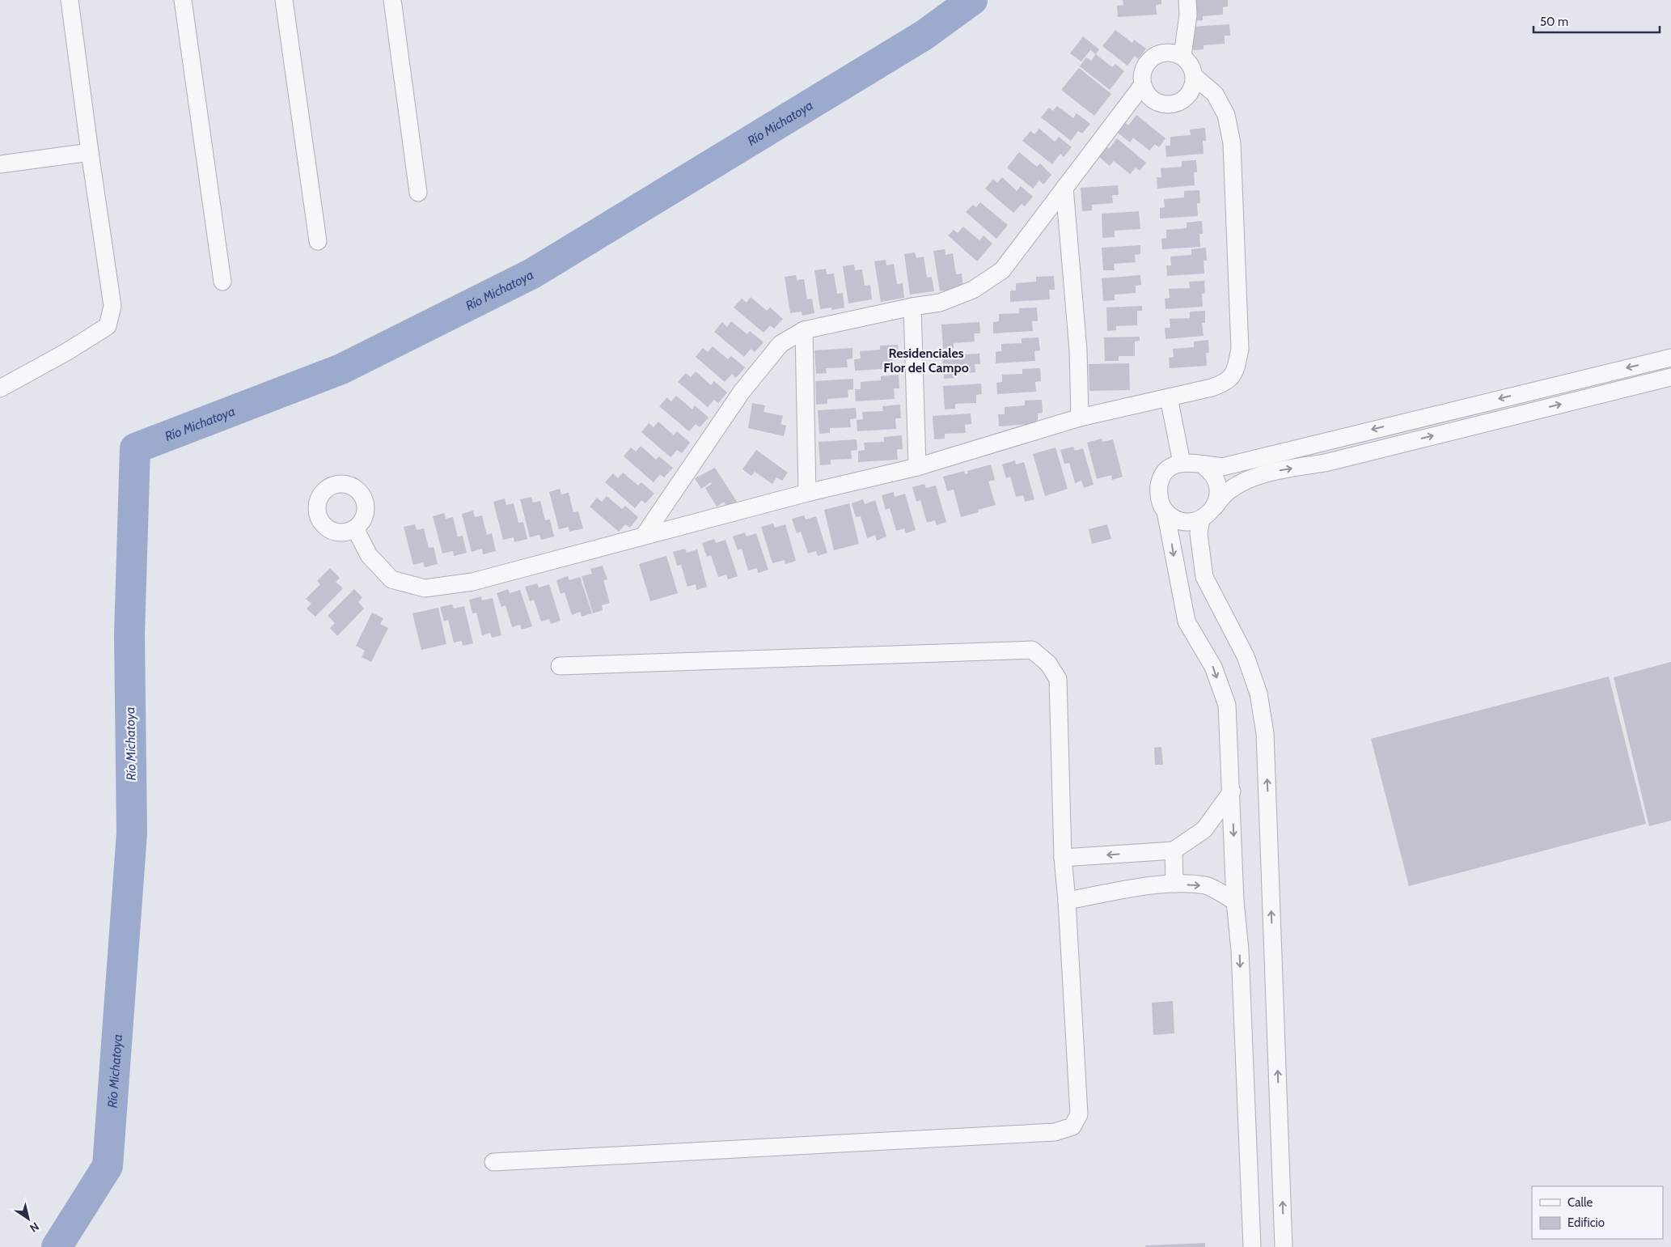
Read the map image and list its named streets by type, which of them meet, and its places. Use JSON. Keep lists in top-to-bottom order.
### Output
{
  "districts": ["Residenciales Flor del Campo"],
  "water": ["Río Michatoya"],
  "legend": ["Calle", "Edificio"],
  "scale_bar": "50 m",
  "north": "bottom right"
}
